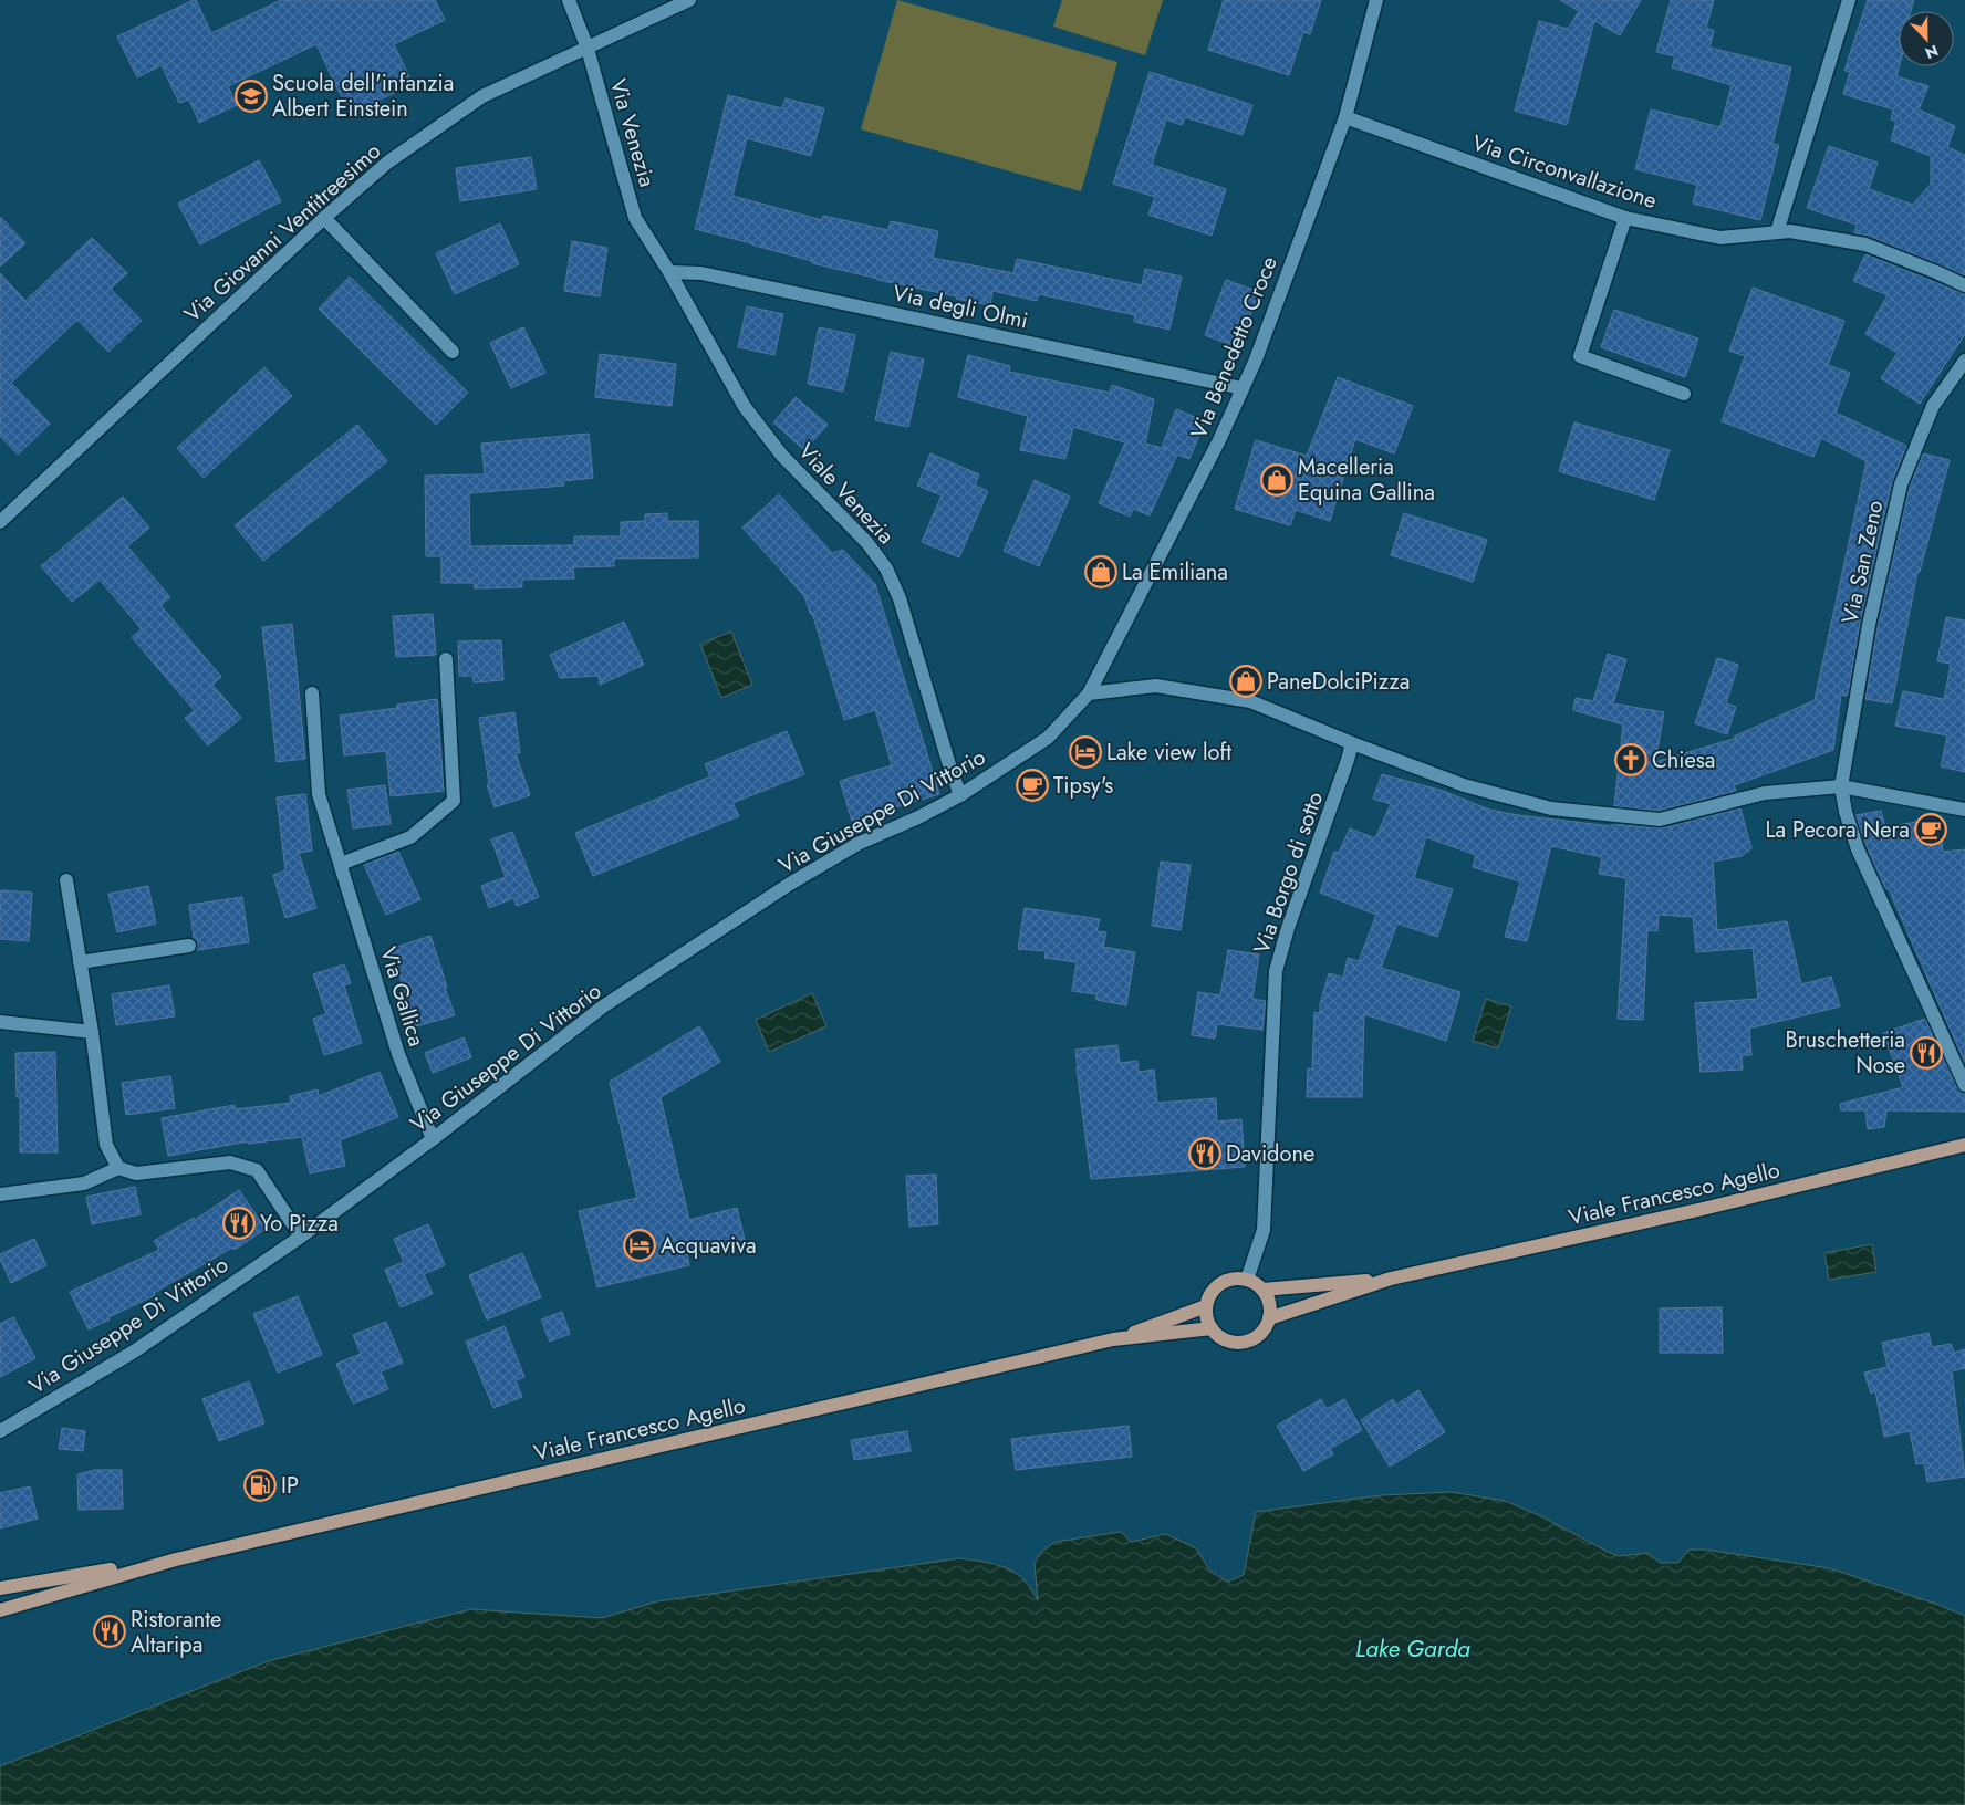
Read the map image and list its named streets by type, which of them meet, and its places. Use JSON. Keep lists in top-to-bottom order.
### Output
{
  "streets": {
    "main road": ["Viale Francesco Agello"],
    "street": [
      "Via Venezia",
      "Via Circonvallazione",
      "Via Giovanni Ventitreesimo",
      "Via degli Olmi",
      "Via Benedetto Croce",
      "Viale Venezia",
      "Via San Zeno",
      "Via Giuseppe Di Vittorio",
      "Via Borgo di sotto",
      "Via Gallica"
    ]
  },
  "crossings": [
    ["Via Venezia", "Via Giovanni Ventitreesimo"],
    ["Via Venezia", "Via degli Olmi"],
    ["Via Venezia", "Viale Venezia"],
    ["Via Circonvallazione", "Via Benedetto Croce"],
    ["Via degli Olmi", "Via Benedetto Croce"],
    ["Via degli Olmi", "Viale Venezia"],
    ["Via Benedetto Croce", "Via Giuseppe Di Vittorio"],
    ["Viale Venezia", "Via Giuseppe Di Vittorio"],
    ["Via Giuseppe Di Vittorio", "Via Gallica"],
    ["Via Borgo di sotto", "Viale Francesco Agello"]
  ],
  "water": ["Lake Garda"],
  "places": {
    "school or university": ["Scuola dell'infanzia Albert Einstein"],
    "shop": ["Macelleria Equina Gallina", "La Emiliana", "PaneDolciPizza"],
    "hotel": ["Lake view loft", "Acquaviva"],
    "church": ["Chiesa"],
    "cafe": ["Tipsy's", "La Pecora Nera"],
    "restaurant": [
      "Bruschetteria Nose",
      "Davidone",
      "Yo Pizza",
      "Ristorante Altaripa"
    ],
    "fuel station": ["IP"]
  },
  "north": "bottom"
}
